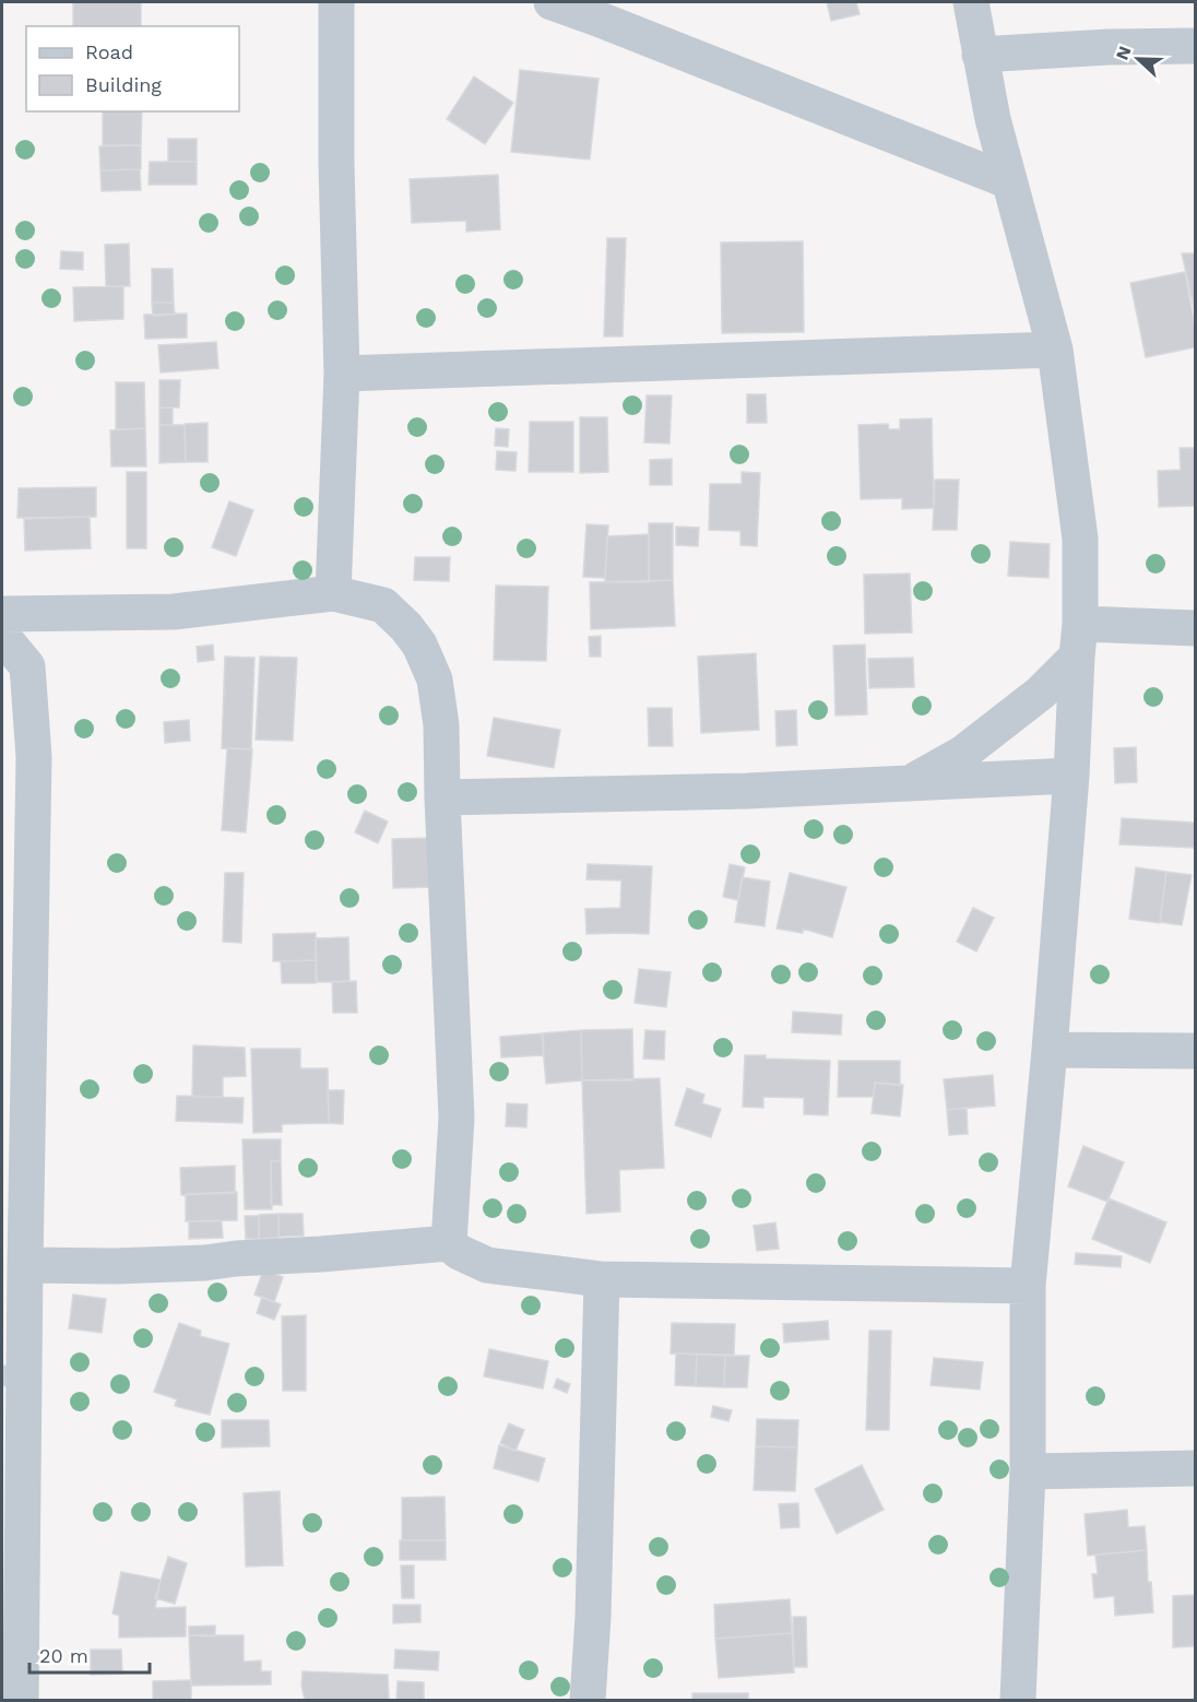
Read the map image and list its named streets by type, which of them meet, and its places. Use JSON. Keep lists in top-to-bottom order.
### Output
{
  "legend": ["Road", "Building"],
  "scale_bar": "20 m",
  "north": "left"
}
